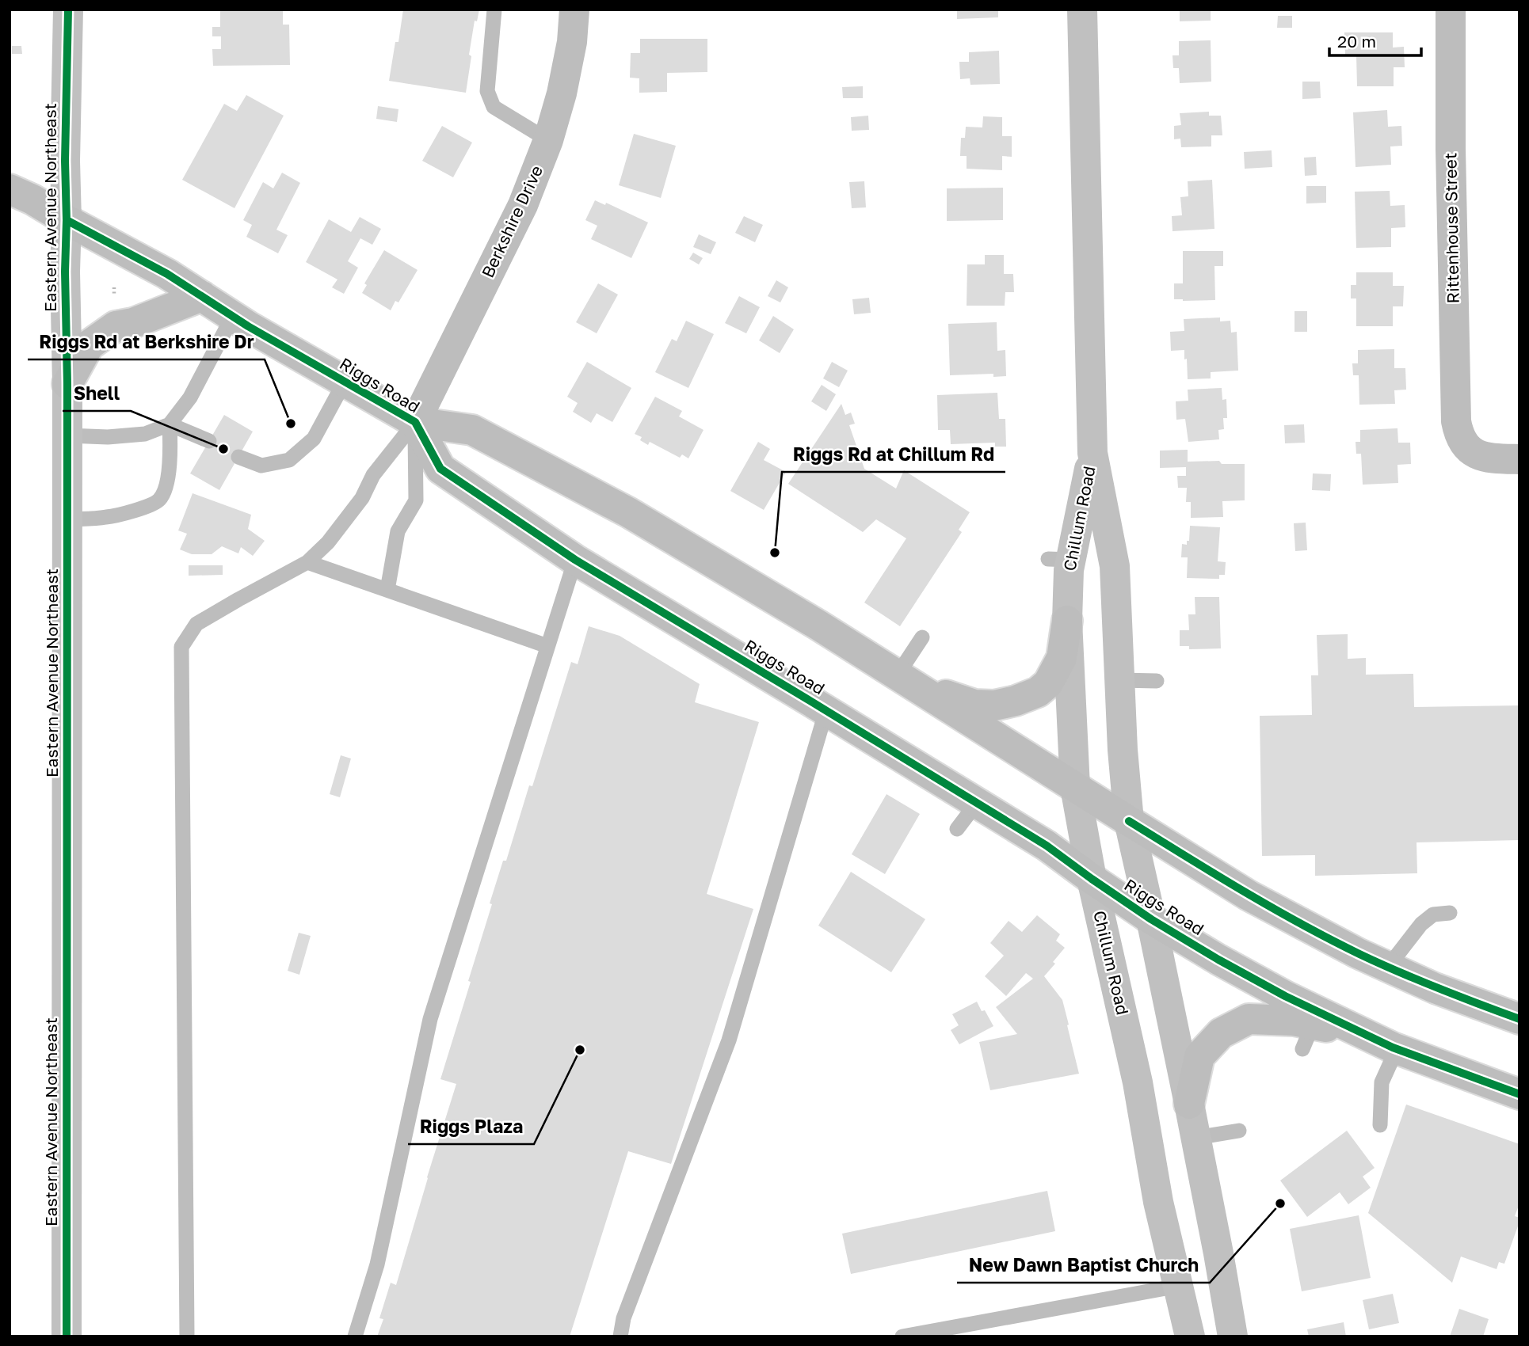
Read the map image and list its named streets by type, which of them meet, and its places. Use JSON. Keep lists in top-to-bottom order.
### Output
{
  "streets": {
    "main road": ["Berkshire Drive", "Rittenhouse Street", "Riggs Road"],
    "street": ["Eastern Avenue Northeast", "Chillum Road"]
  },
  "crossings": [
    ["Eastern Avenue Northeast", "Riggs Road"],
    ["Berkshire Drive", "Riggs Road"],
    ["Riggs Road", "Chillum Road"]
  ],
  "places": [
    "Riggs Rd at Berkshire Dr",
    "Shell",
    "Riggs Rd at Chillum Rd",
    "Riggs Plaza",
    "New Dawn Baptist Church"
  ],
  "scale_bar": "20 m"
}
